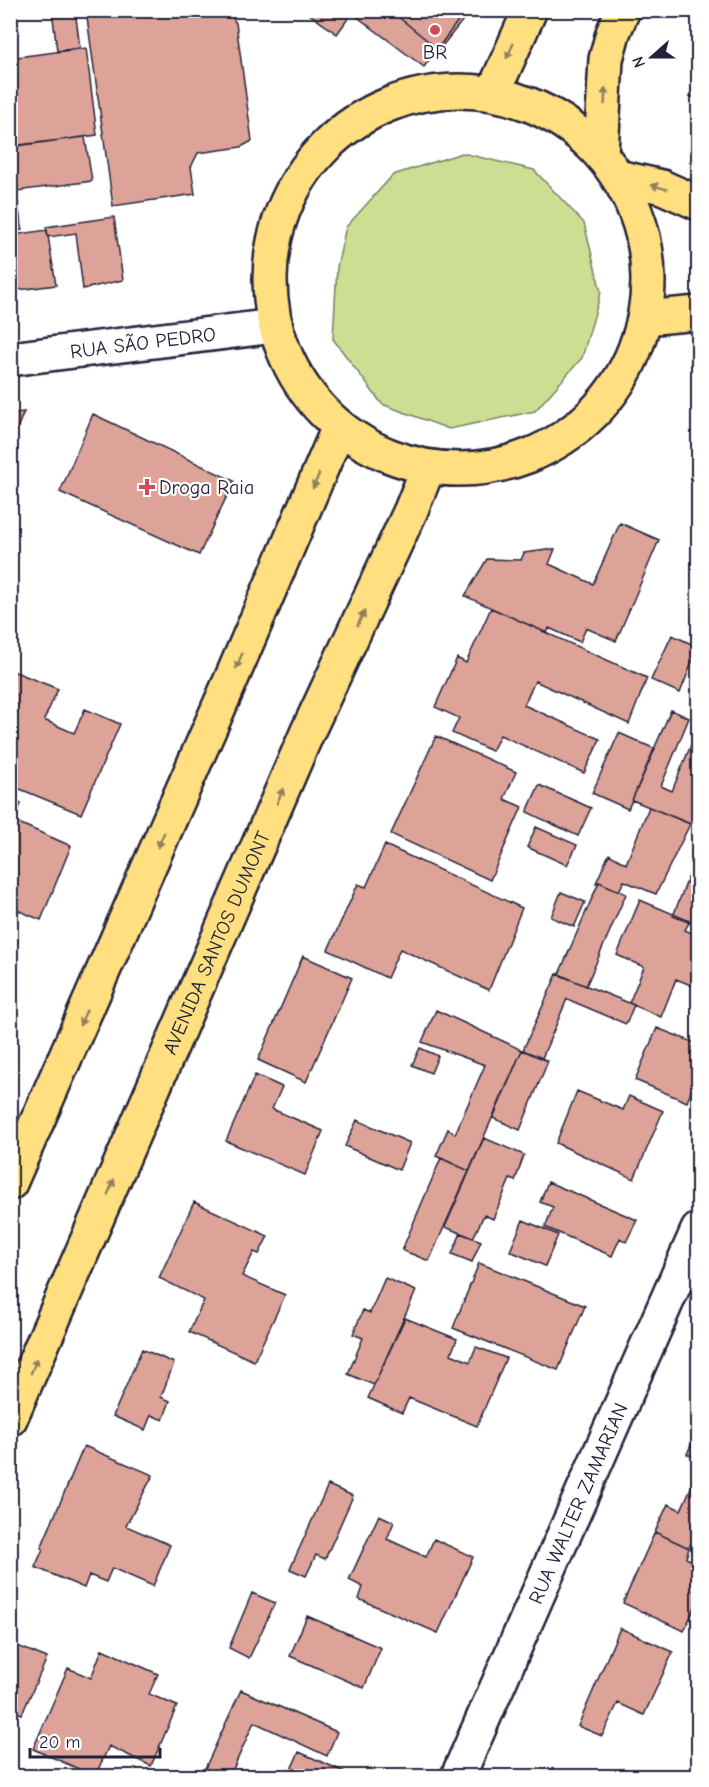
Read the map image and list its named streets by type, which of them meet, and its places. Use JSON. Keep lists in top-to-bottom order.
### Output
{
  "streets": {
    "main road": ["AVENIDA SANTOS DUMONT"],
    "street": ["RUA SÃO PEDRO", "RUA WALTER ZAMARIAN"]
  },
  "places": {
    "other": ["BR"],
    "health": ["Droga Raia"]
  },
  "scale_bar": "20 m",
  "north": "left"
}
